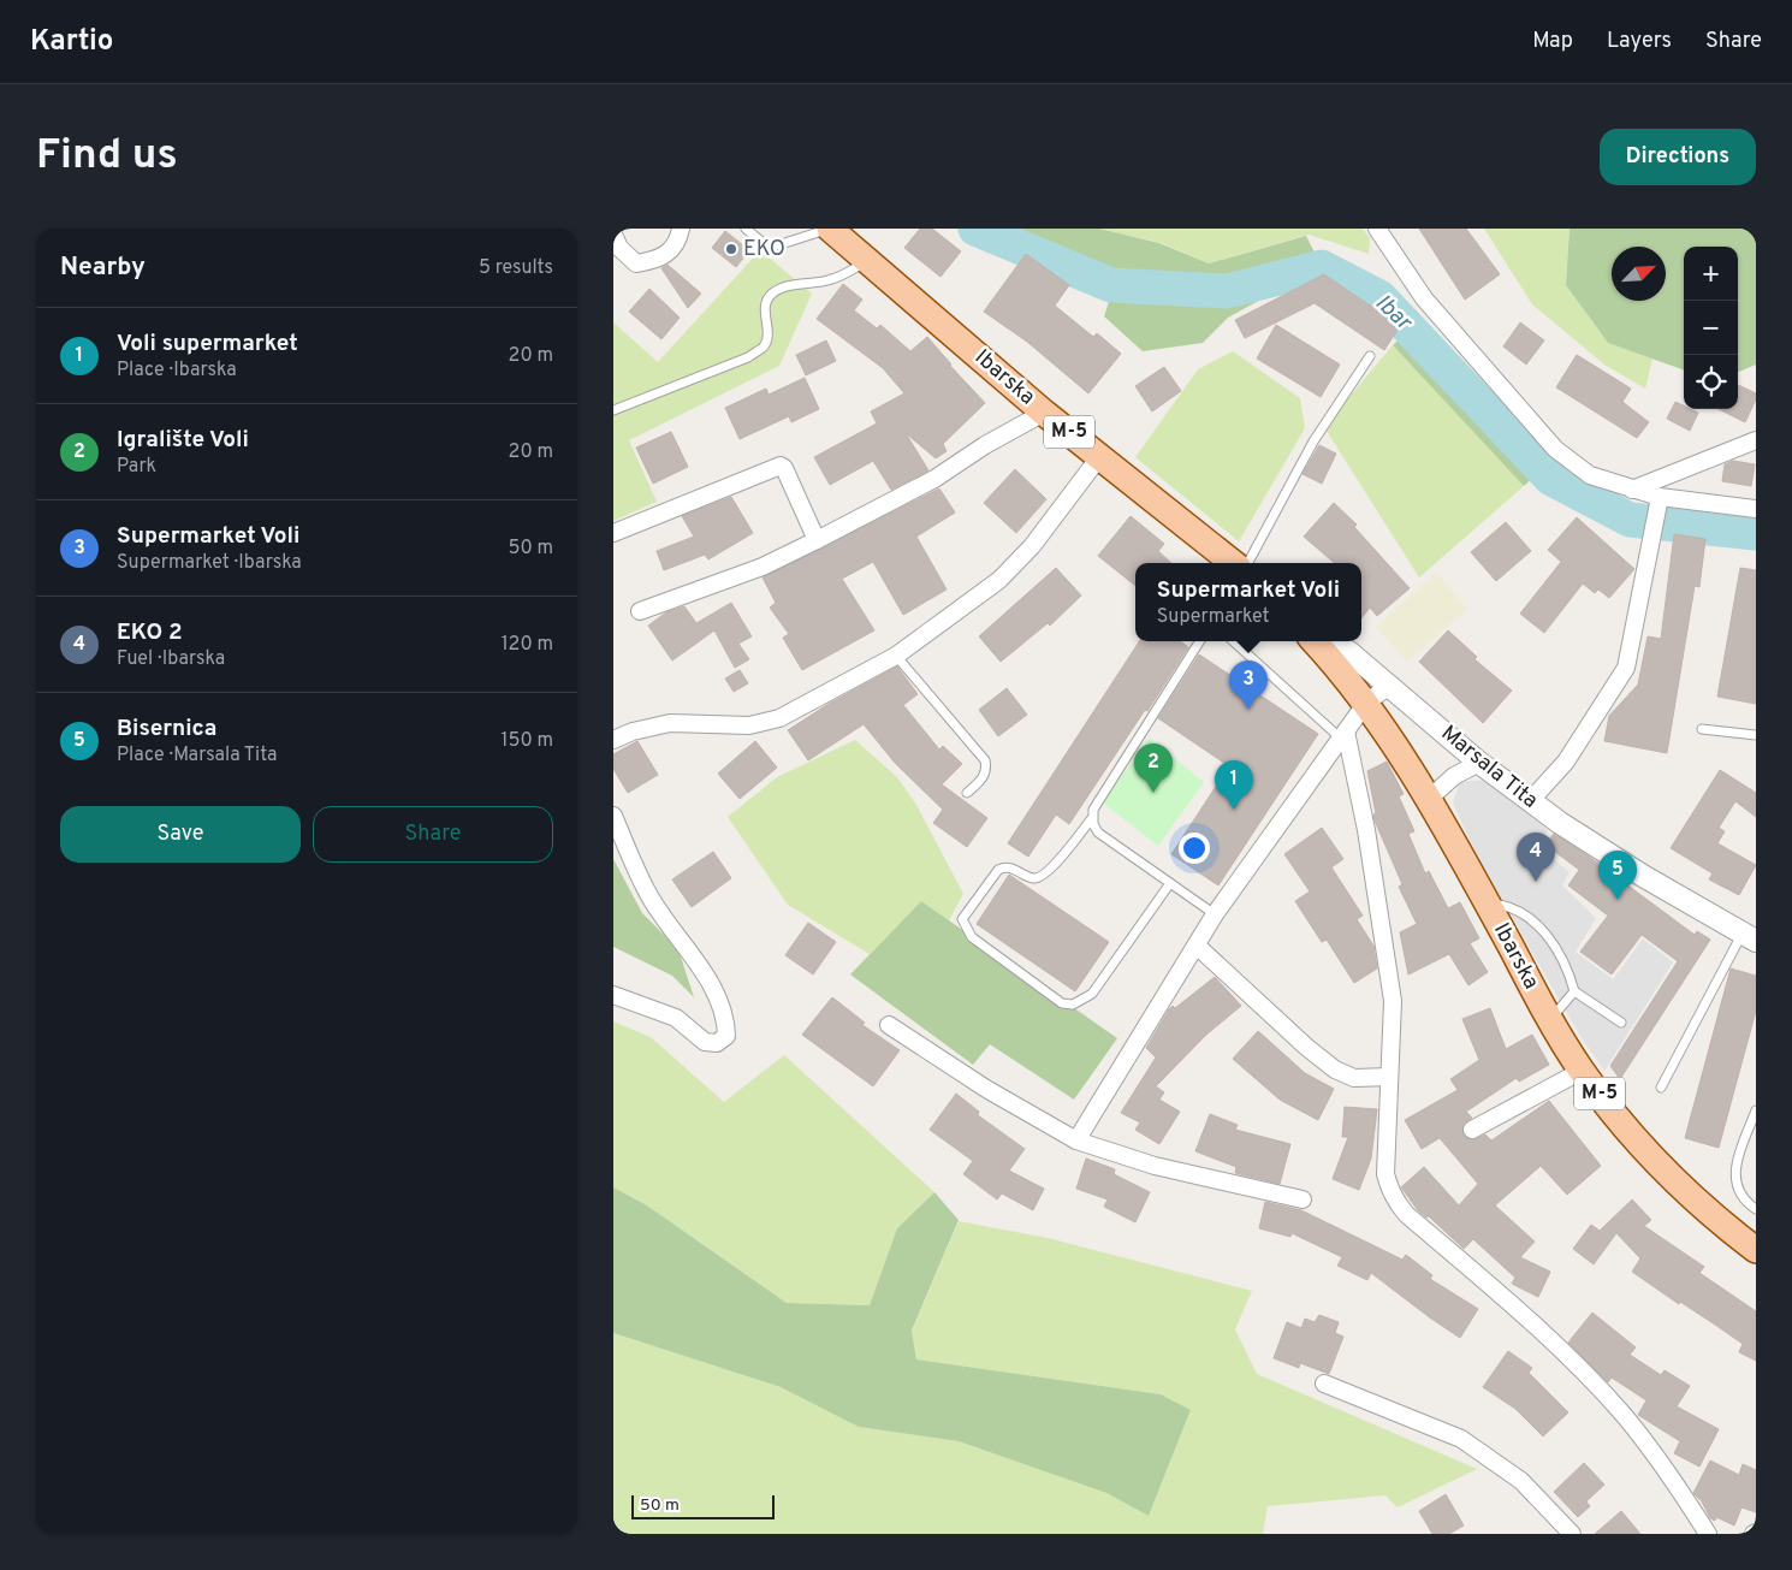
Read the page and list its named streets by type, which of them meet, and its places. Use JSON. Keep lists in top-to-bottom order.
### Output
{
  "streets": {
    "main road": ["Ibarska", "M-5"],
    "street": ["Marsala Tita"]
  },
  "water": ["Ibar"],
  "places": ["EKO"],
  "scale_bar": "50 m",
  "north": "top right",
  "page": {
    "header": "Kartio",
    "nav": ["Map", "Layers", "Share"],
    "buttons": [
      "Directions",
      ["Save", "Share"]
    ],
    "title": "Find us",
    "heading": ["Nearby", "5 results"],
    "map_buttons": ["+", "−"],
    "list": [
      {
        "mark": "1",
        "name": "Voli supermarket",
        "note": "Place · Ibarska",
        "value": "20 m"
      },
      {
        "mark": "2",
        "name": "Igralište Voli",
        "note": "Park",
        "value": "20 m"
      },
      {
        "mark": "3",
        "name": "Supermarket Voli",
        "note": "Supermarket · Ibarska",
        "value": "50 m"
      },
      {
        "mark": "4",
        "name": "EKO 2",
        "note": "Fuel · Ibarska",
        "value": "120 m"
      },
      {
        "mark": "5",
        "name": "Bisernica",
        "note": "Place · Marsala Tita",
        "value": "150 m"
      }
    ],
    "popup": ["Supermarket Voli", "Supermarket"],
    "pins": [
      "3",
      "2",
      "1",
      "4",
      "5"
    ],
    "scale": "50 m"
  }
}
